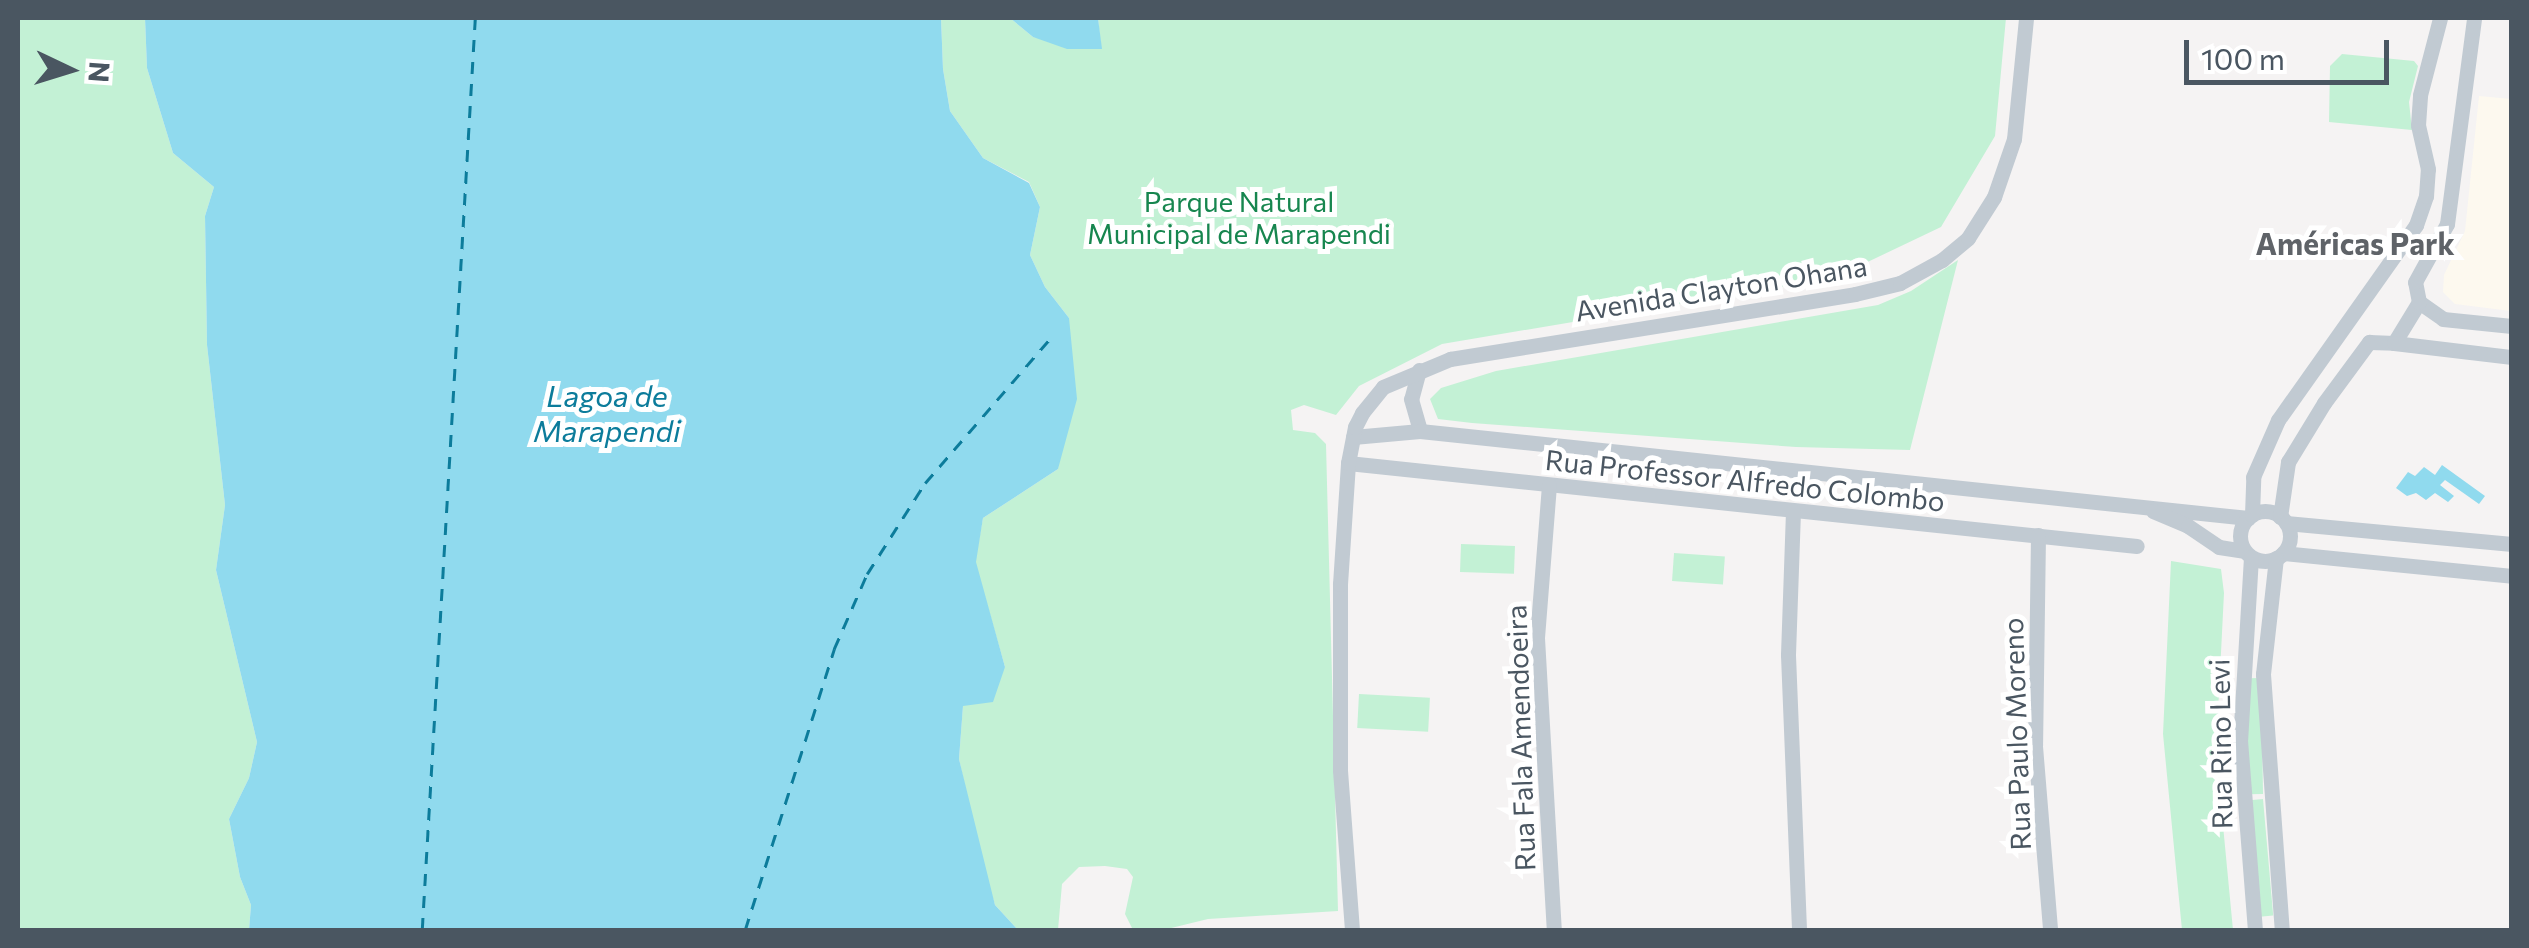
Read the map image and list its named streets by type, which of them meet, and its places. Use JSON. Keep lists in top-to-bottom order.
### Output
{
  "streets": {
    "street": [
      "Avenida Clayton Ohana",
      "Rua Professor Alfredo Colombo",
      "Rua Paulo Moreno",
      "Rua Fala Amendoeira",
      "Rua Rino Levi"
    ]
  },
  "crossings": [
    ["Avenida Clayton Ohana", "Rua Professor Alfredo Colombo"],
    ["Rua Professor Alfredo Colombo", "Rua Paulo Moreno"],
    ["Rua Professor Alfredo Colombo", "Rua Fala Amendoeira"],
    ["Rua Professor Alfredo Colombo", "Rua Rino Levi"]
  ],
  "districts": ["Américas Park"],
  "water": ["Lagoa de Marapendi"],
  "parks": ["Parque Natural Municipal de Marapendi"],
  "scale_bar": "100 m",
  "north": "right"
}
